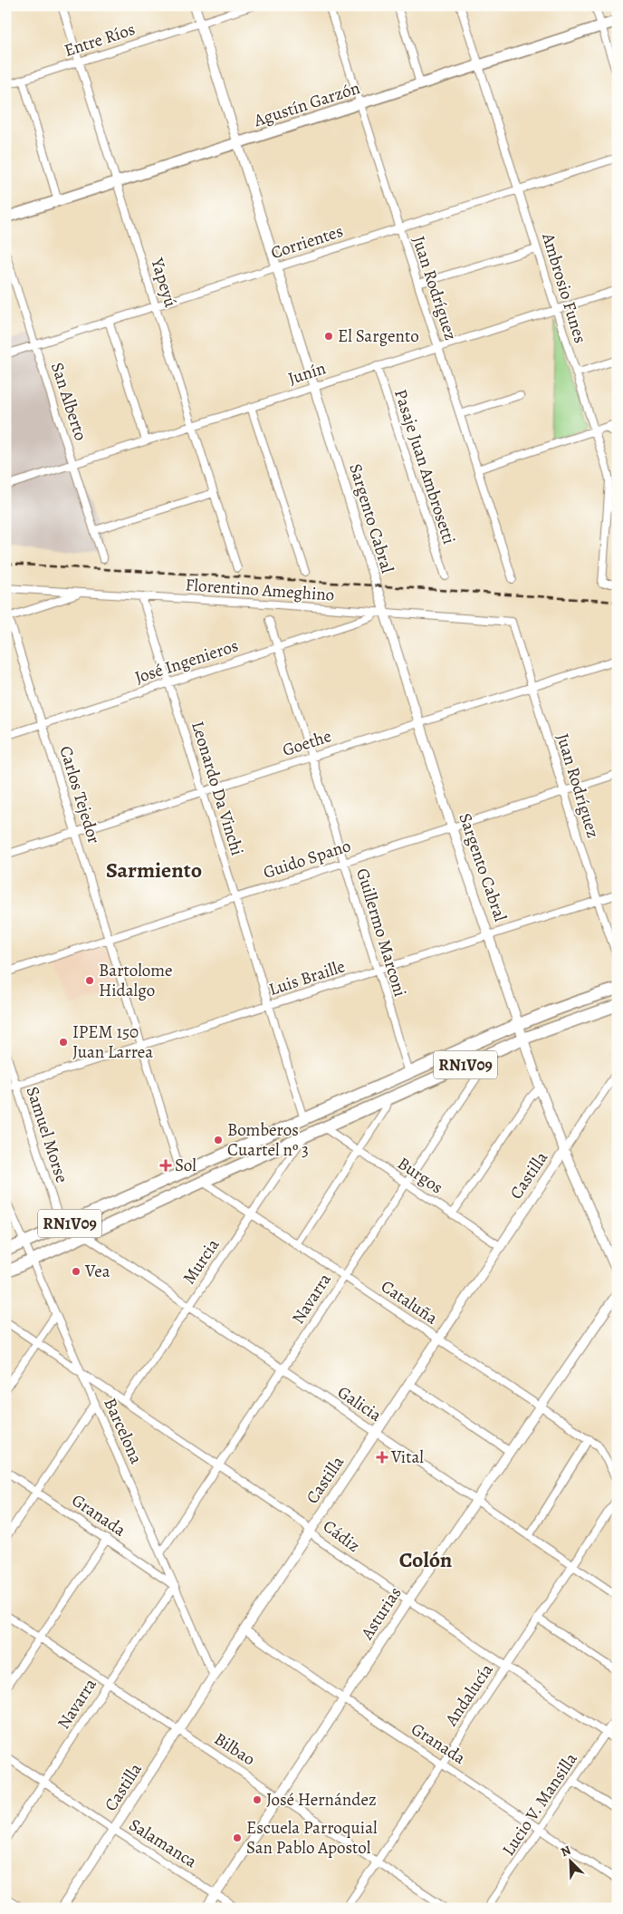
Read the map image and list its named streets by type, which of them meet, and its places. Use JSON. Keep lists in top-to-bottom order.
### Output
{
  "streets": {
    "main road": ["Agustín Garzón", "RN1V09"],
    "street": [
      "Entre Ríos",
      "Corrientes",
      "Yapeyú",
      "Juan Rodríguez",
      "Ambrosio Funes",
      "Junín",
      "San Alberto",
      "Pasaje Juan Ambrosetti",
      "Sargento Cabral",
      "Florentino Ameghino",
      "José Ingenieros",
      "Goethe",
      "Leonardo Da Vinchi",
      "Carlos Tejedor",
      "Guido Spano",
      "Guillermo Marconi",
      "Luis Braille",
      "Samuel Morse",
      "Burgos",
      "Castilla",
      "Murcia",
      "Navarra",
      "Cataluña",
      "Galicia",
      "Barcelona",
      "Granada",
      "Cádiz",
      "Asturias",
      "Andalucía",
      "Bilbao",
      "Lucio V. Mansilla",
      "Salamanca"
    ]
  },
  "crossings": [
    ["Entre Ríos", "Yapeyú"],
    ["Entre Ríos", "Sargento Cabral"],
    ["Agustín Garzón", "Yapeyú"],
    ["Agustín Garzón", "Juan Rodríguez"],
    ["Agustín Garzón", "Ambrosio Funes"],
    ["Agustín Garzón", "Sargento Cabral"],
    ["Corrientes", "Yapeyú"],
    ["Corrientes", "Juan Rodríguez"],
    ["Corrientes", "Ambrosio Funes"],
    ["Corrientes", "San Alberto"],
    ["Corrientes", "Sargento Cabral"],
    ["Yapeyú", "Junín"],
    ["Juan Rodríguez", "Junín"],
    ["Juan Rodríguez", "Florentino Ameghino"],
    ["Juan Rodríguez", "Goethe"],
    ["Juan Rodríguez", "Guido Spano"],
    ["Juan Rodríguez", "Luis Braille"],
    ["Ambrosio Funes", "Junín"],
    ["Junín", "San Alberto"],
    ["Junín", "Pasaje Juan Ambrosetti"],
    ["Junín", "Sargento Cabral"],
    ["Sargento Cabral", "Florentino Ameghino"],
    ["Sargento Cabral", "José Ingenieros"],
    ["Sargento Cabral", "Goethe"],
    ["Sargento Cabral", "Guido Spano"],
    ["Sargento Cabral", "Luis Braille"],
    ["Sargento Cabral", "RN1V09"],
    ["Sargento Cabral", "Castilla"],
    ["Florentino Ameghino", "José Ingenieros"],
    ["Florentino Ameghino", "Leonardo Da Vinchi"],
    ["José Ingenieros", "Leonardo Da Vinchi"],
    ["José Ingenieros", "Carlos Tejedor"],
    ["José Ingenieros", "Guillermo Marconi"],
    ["Goethe", "Leonardo Da Vinchi"],
    ["Goethe", "Carlos Tejedor"],
    ["Goethe", "Guillermo Marconi"],
    ["Leonardo Da Vinchi", "Guido Spano"],
    ["Leonardo Da Vinchi", "Luis Braille"],
    ["Leonardo Da Vinchi", "RN1V09"],
    ["Carlos Tejedor", "Guido Spano"],
    ["Carlos Tejedor", "Luis Braille"],
    ["Carlos Tejedor", "RN1V09"],
    ["Guido Spano", "Guillermo Marconi"],
    ["Guillermo Marconi", "Luis Braille"],
    ["Guillermo Marconi", "RN1V09"],
    ["Luis Braille", "Samuel Morse"],
    ["RN1V09", "Samuel Morse"],
    ["RN1V09", "Burgos"],
    ["RN1V09", "Murcia"],
    ["RN1V09", "Navarra"],
    ["RN1V09", "Cataluña"],
    ["RN1V09", "Galicia"],
    ["RN1V09", "Barcelona"],
    ["Burgos", "Castilla"],
    ["Burgos", "Navarra"],
    ["Castilla", "Cataluña"],
    ["Castilla", "Galicia"],
    ["Castilla", "Barcelona"],
    ["Castilla", "Granada"],
    ["Castilla", "Cádiz"],
    ["Castilla", "Bilbao"],
    ["Castilla", "Salamanca"],
    ["Murcia", "Cataluña"],
    ["Murcia", "Galicia"],
    ["Murcia", "Cádiz"],
    ["Navarra", "Cataluña"],
    ["Navarra", "Galicia"],
    ["Navarra", "Barcelona"],
    ["Navarra", "Granada"],
    ["Navarra", "Cádiz"],
    ["Navarra", "Bilbao"],
    ["Navarra", "Salamanca"],
    ["Cataluña", "Asturias"],
    ["Galicia", "Asturias"],
    ["Galicia", "Andalucía"],
    ["Barcelona", "Granada"],
    ["Barcelona", "Cádiz"],
    ["Granada", "Asturias"],
    ["Granada", "Andalucía"],
    ["Granada", "Lucio V. Mansilla"],
    ["Cádiz", "Asturias"],
    ["Cádiz", "Andalucía"],
    ["Cádiz", "Lucio V. Mansilla"],
    ["Asturias", "Bilbao"],
    ["Asturias", "Salamanca"],
    ["Andalucía", "Bilbao"]
  ],
  "districts": ["Sarmiento", "Colón"],
  "places": {
    "other": [
      "El Sargento",
      "Bartolome Hidalgo",
      "IPEM 150 Juan Larrea",
      "Bomberos Cuartel nº 3",
      "Vea",
      "José Hernández",
      "Escuela Parroquial San Pablo Apostol"
    ],
    "health": ["Sol", "Vital"]
  },
  "north": "top left"
}
